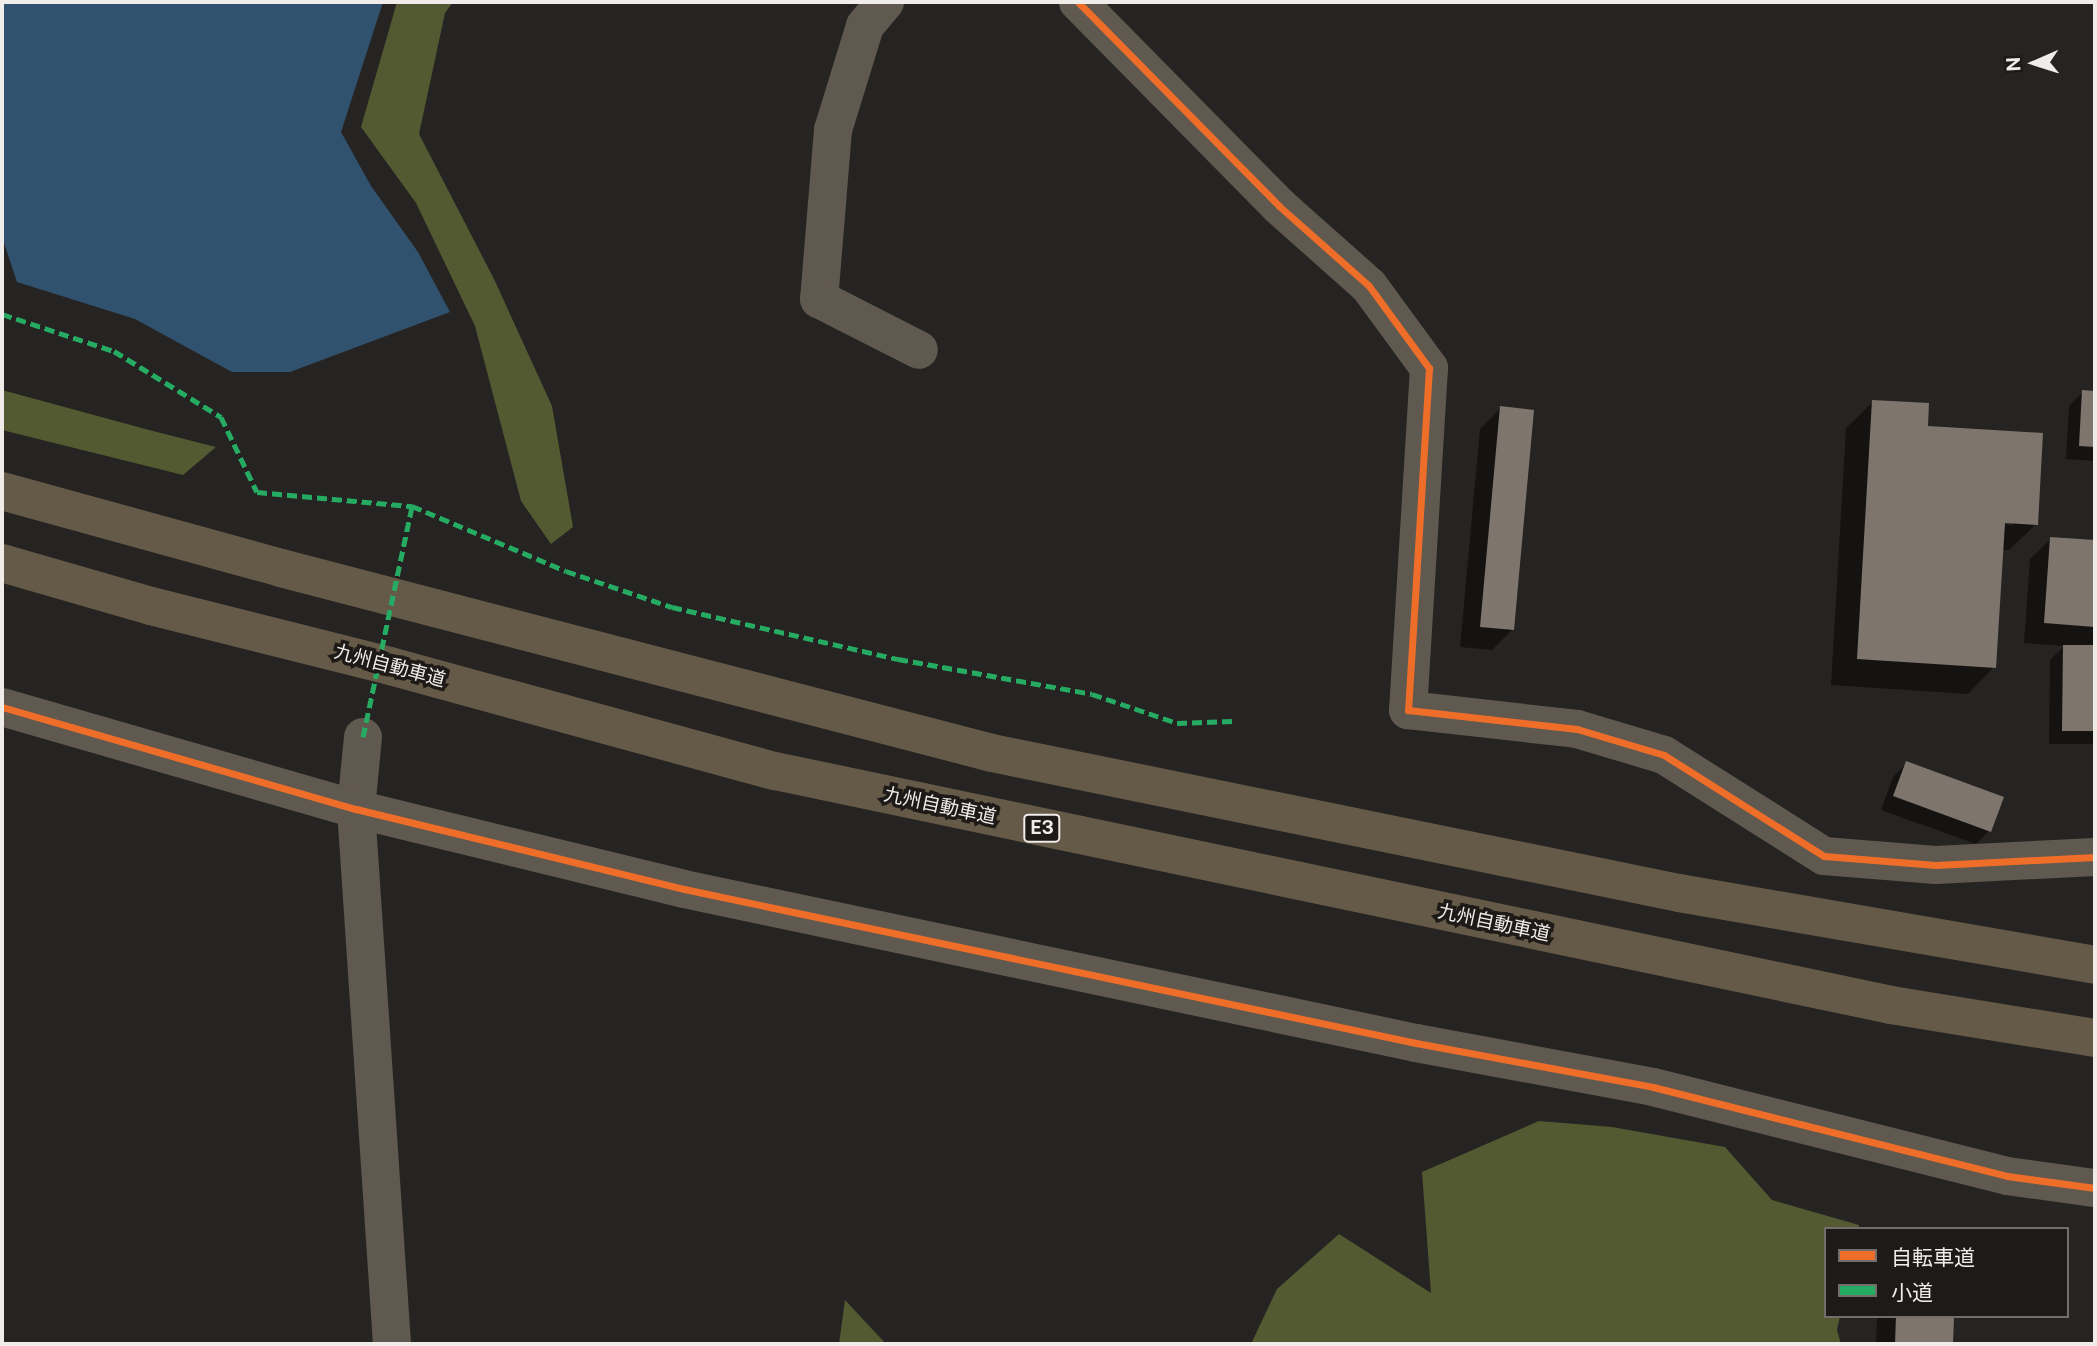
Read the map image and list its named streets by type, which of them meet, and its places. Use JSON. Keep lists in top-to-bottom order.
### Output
{
  "streets": {
    "highway": ["九州自動車道", "E3"]
  },
  "legend": ["自転車道", "小道"],
  "north": "left"
}
